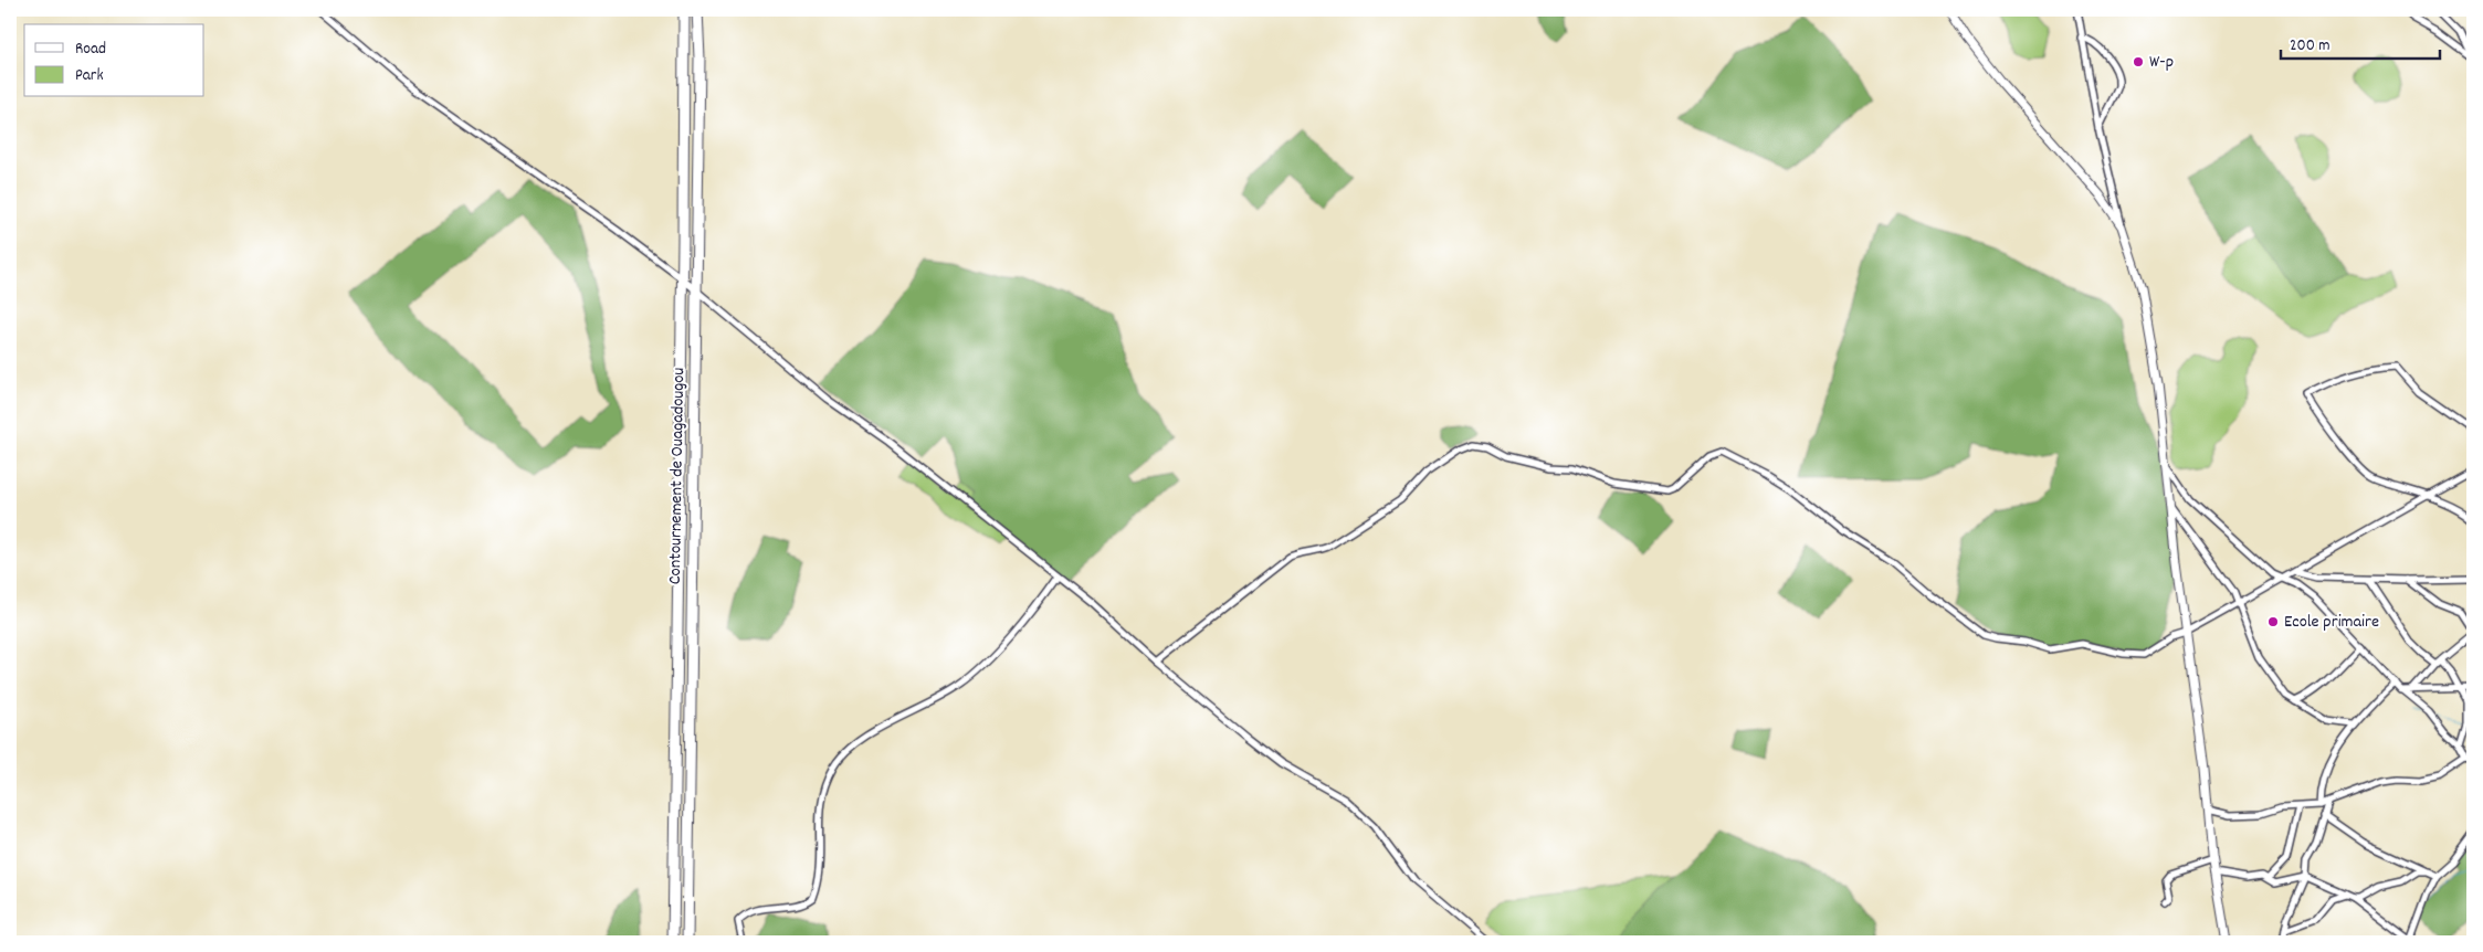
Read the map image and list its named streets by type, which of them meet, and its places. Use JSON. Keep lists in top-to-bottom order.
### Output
{
  "streets": {
    "highway": ["Contournement de Ouagadougou"]
  },
  "places": ["W-p", "Ecole primaire"],
  "legend": ["Road", "Park"],
  "scale_bar": "200 m"
}
